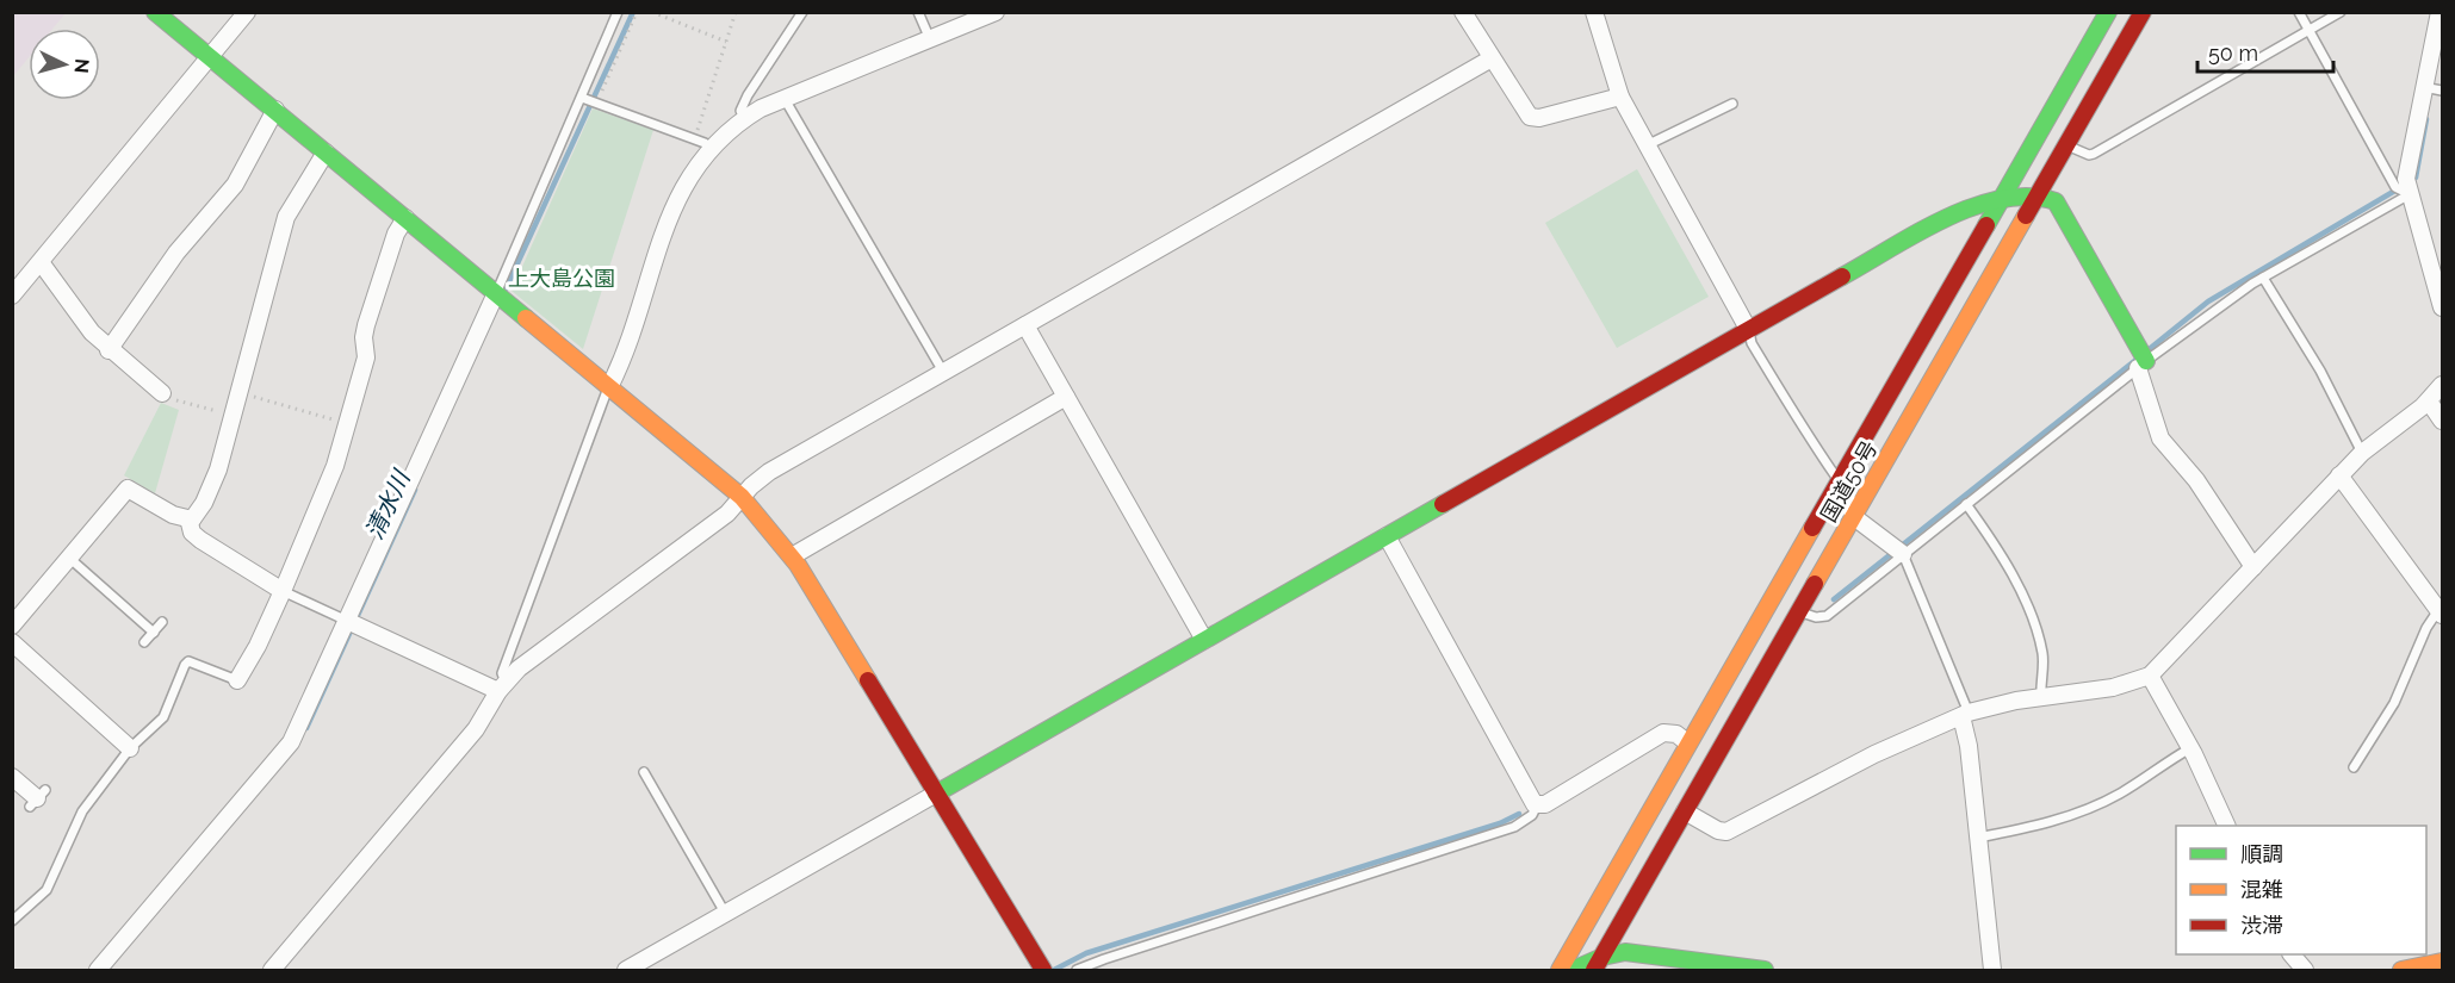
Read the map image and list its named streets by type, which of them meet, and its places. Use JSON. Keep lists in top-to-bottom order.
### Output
{
  "streets": {
    "main road": ["国道50号"]
  },
  "water": ["清水川"],
  "parks": ["上大島公園"],
  "legend": ["順調", "混雑", "渋滞"],
  "scale_bar": "50 m",
  "north": "right"
}
